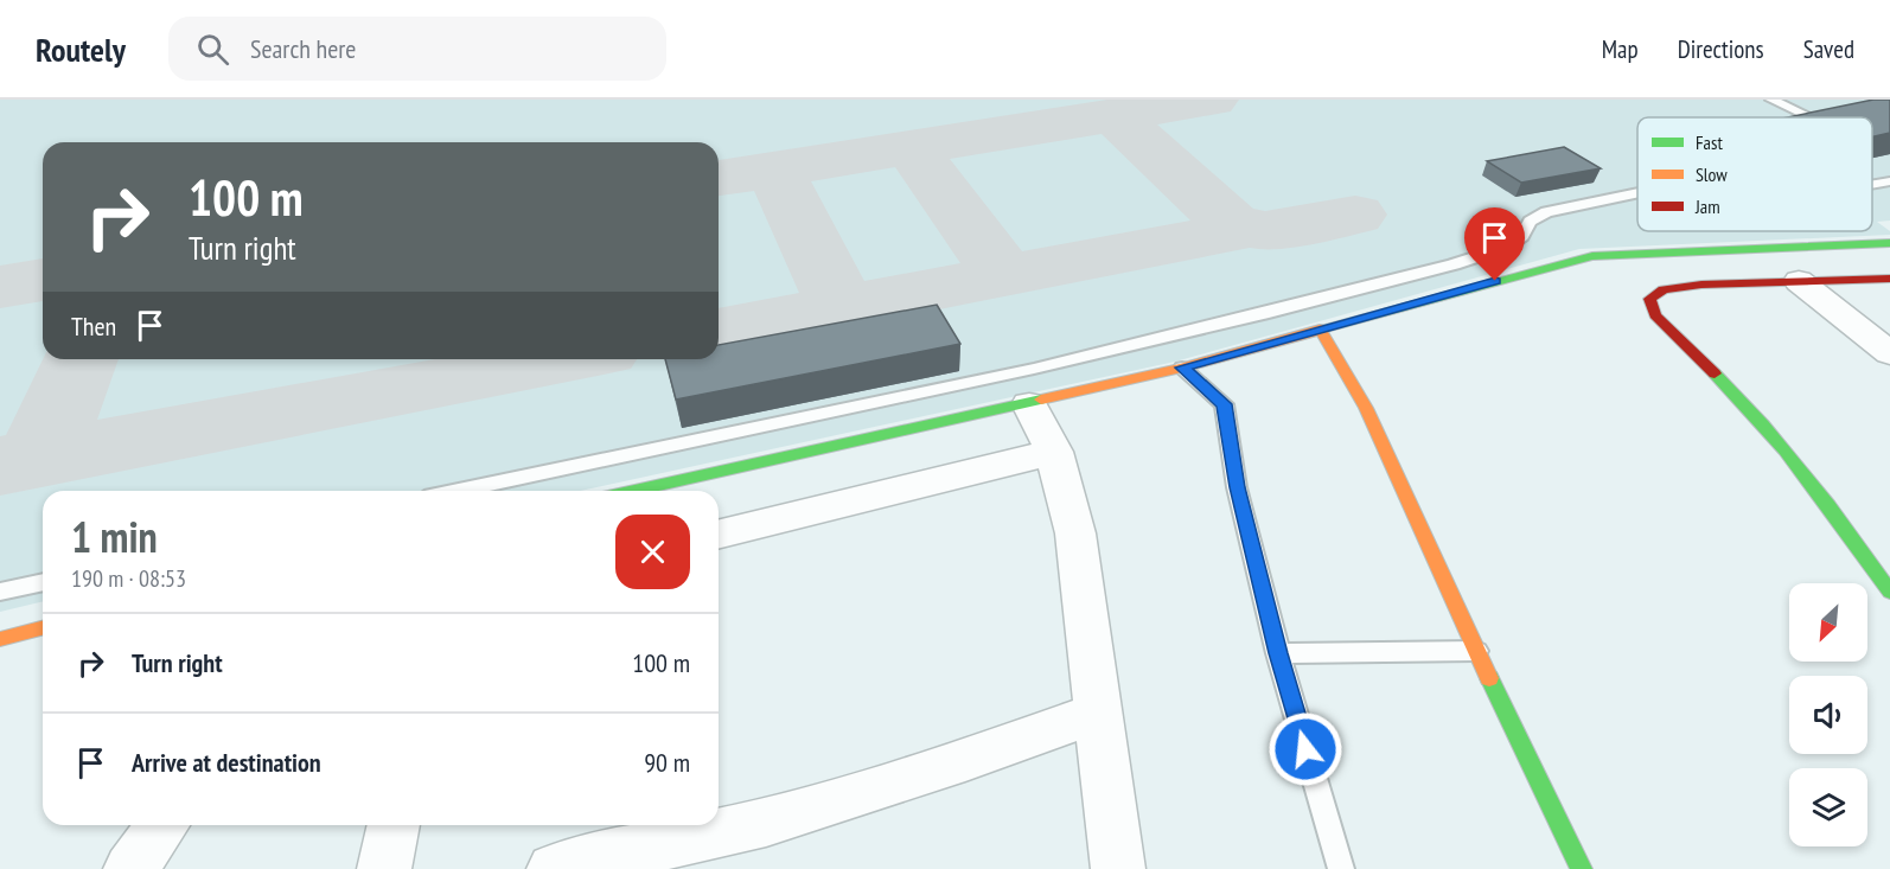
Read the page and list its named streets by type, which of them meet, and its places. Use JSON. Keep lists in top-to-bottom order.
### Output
{
  "legend": ["Fast", "Slow", "Jam"],
  "north": "bottom left",
  "page": {
    "header": "Routely",
    "search": "Search here",
    "nav": ["Map", "Directions", "Saved"],
    "turn": ["100 m", "Turn right"],
    "then": "Then",
    "heading": ["1 min", "190 m · 08:53"],
    "list": [
      {
        "name": "Turn right",
        "value": "100 m"
      },
      {
        "name": "Arrive at destination",
        "value": "90 m"
      }
    ]
  }
}
